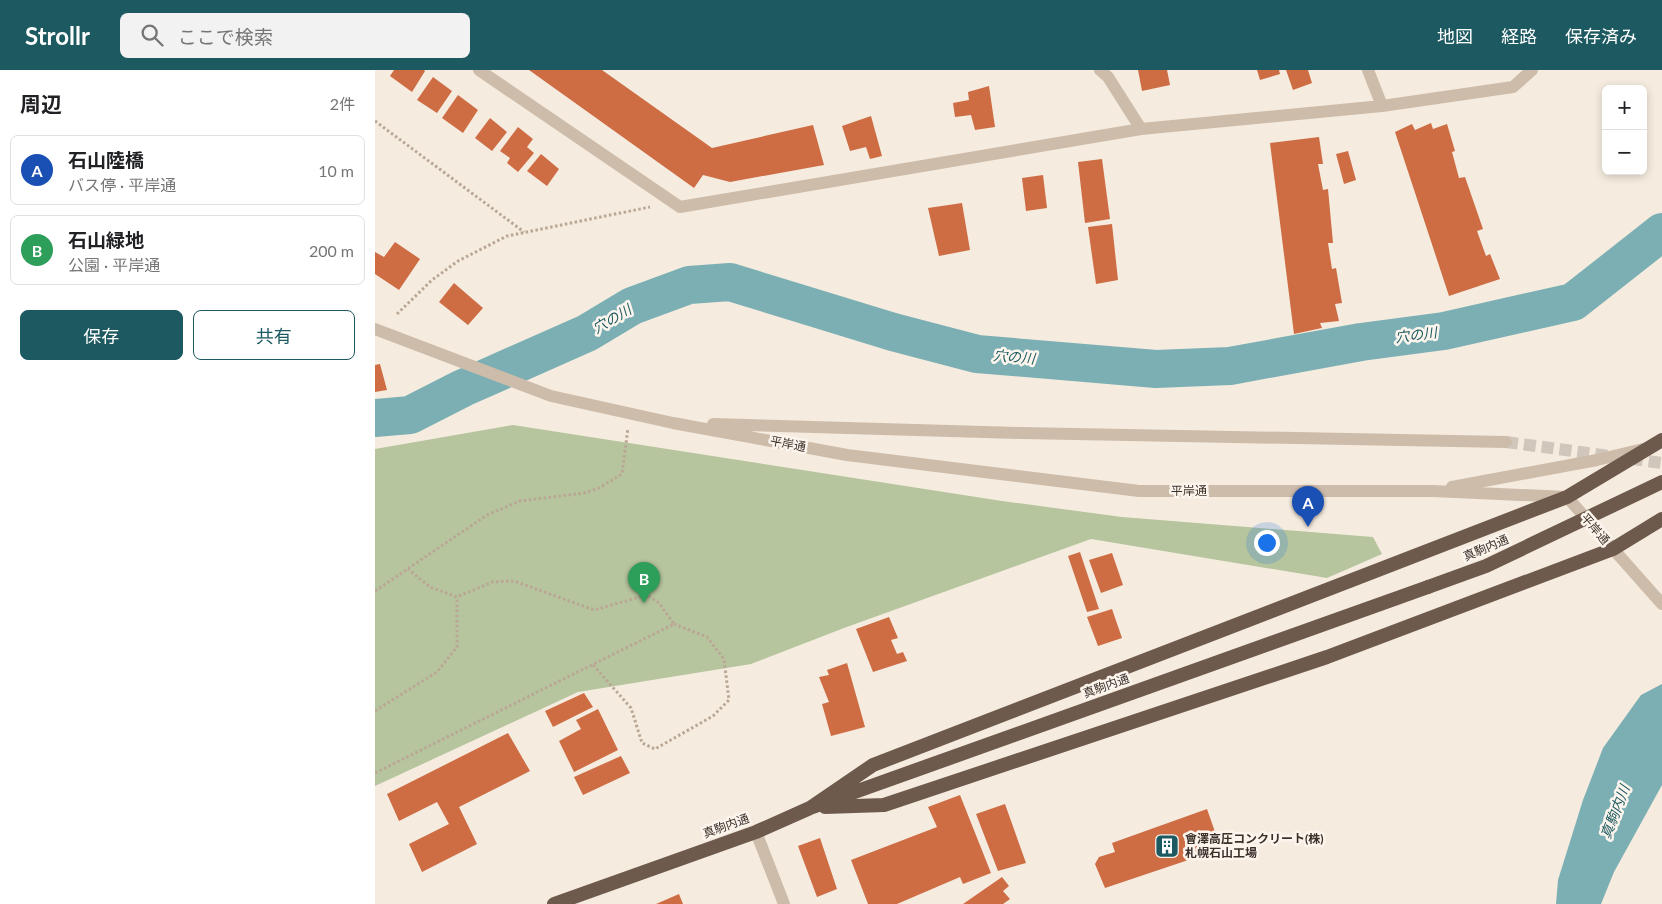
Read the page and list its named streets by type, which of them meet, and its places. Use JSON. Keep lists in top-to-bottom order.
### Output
{
  "streets": {
    "highway": ["真駒内通"],
    "street": ["平岸通"]
  },
  "water": ["穴の川", "真駒内川"],
  "places": {
    "building": ["會澤高圧コンクリート(株) 札幌石山工場"]
  },
  "page": {
    "header": "Strollr",
    "search": "ここで検索",
    "nav": ["地図", "経路", "保存済み"],
    "heading": ["周辺", "2件"],
    "map_buttons": ["+", "−"],
    "list": [
      {
        "mark": "A",
        "name": "石山陸橋",
        "note": "バス停 · 平岸通",
        "value": "10 m"
      },
      {
        "mark": "B",
        "name": "石山緑地",
        "note": "公園 · 平岸通",
        "value": "200 m"
      }
    ],
    "buttons": ["保存", "共有"],
    "pins": ["A", "B"]
  }
}
